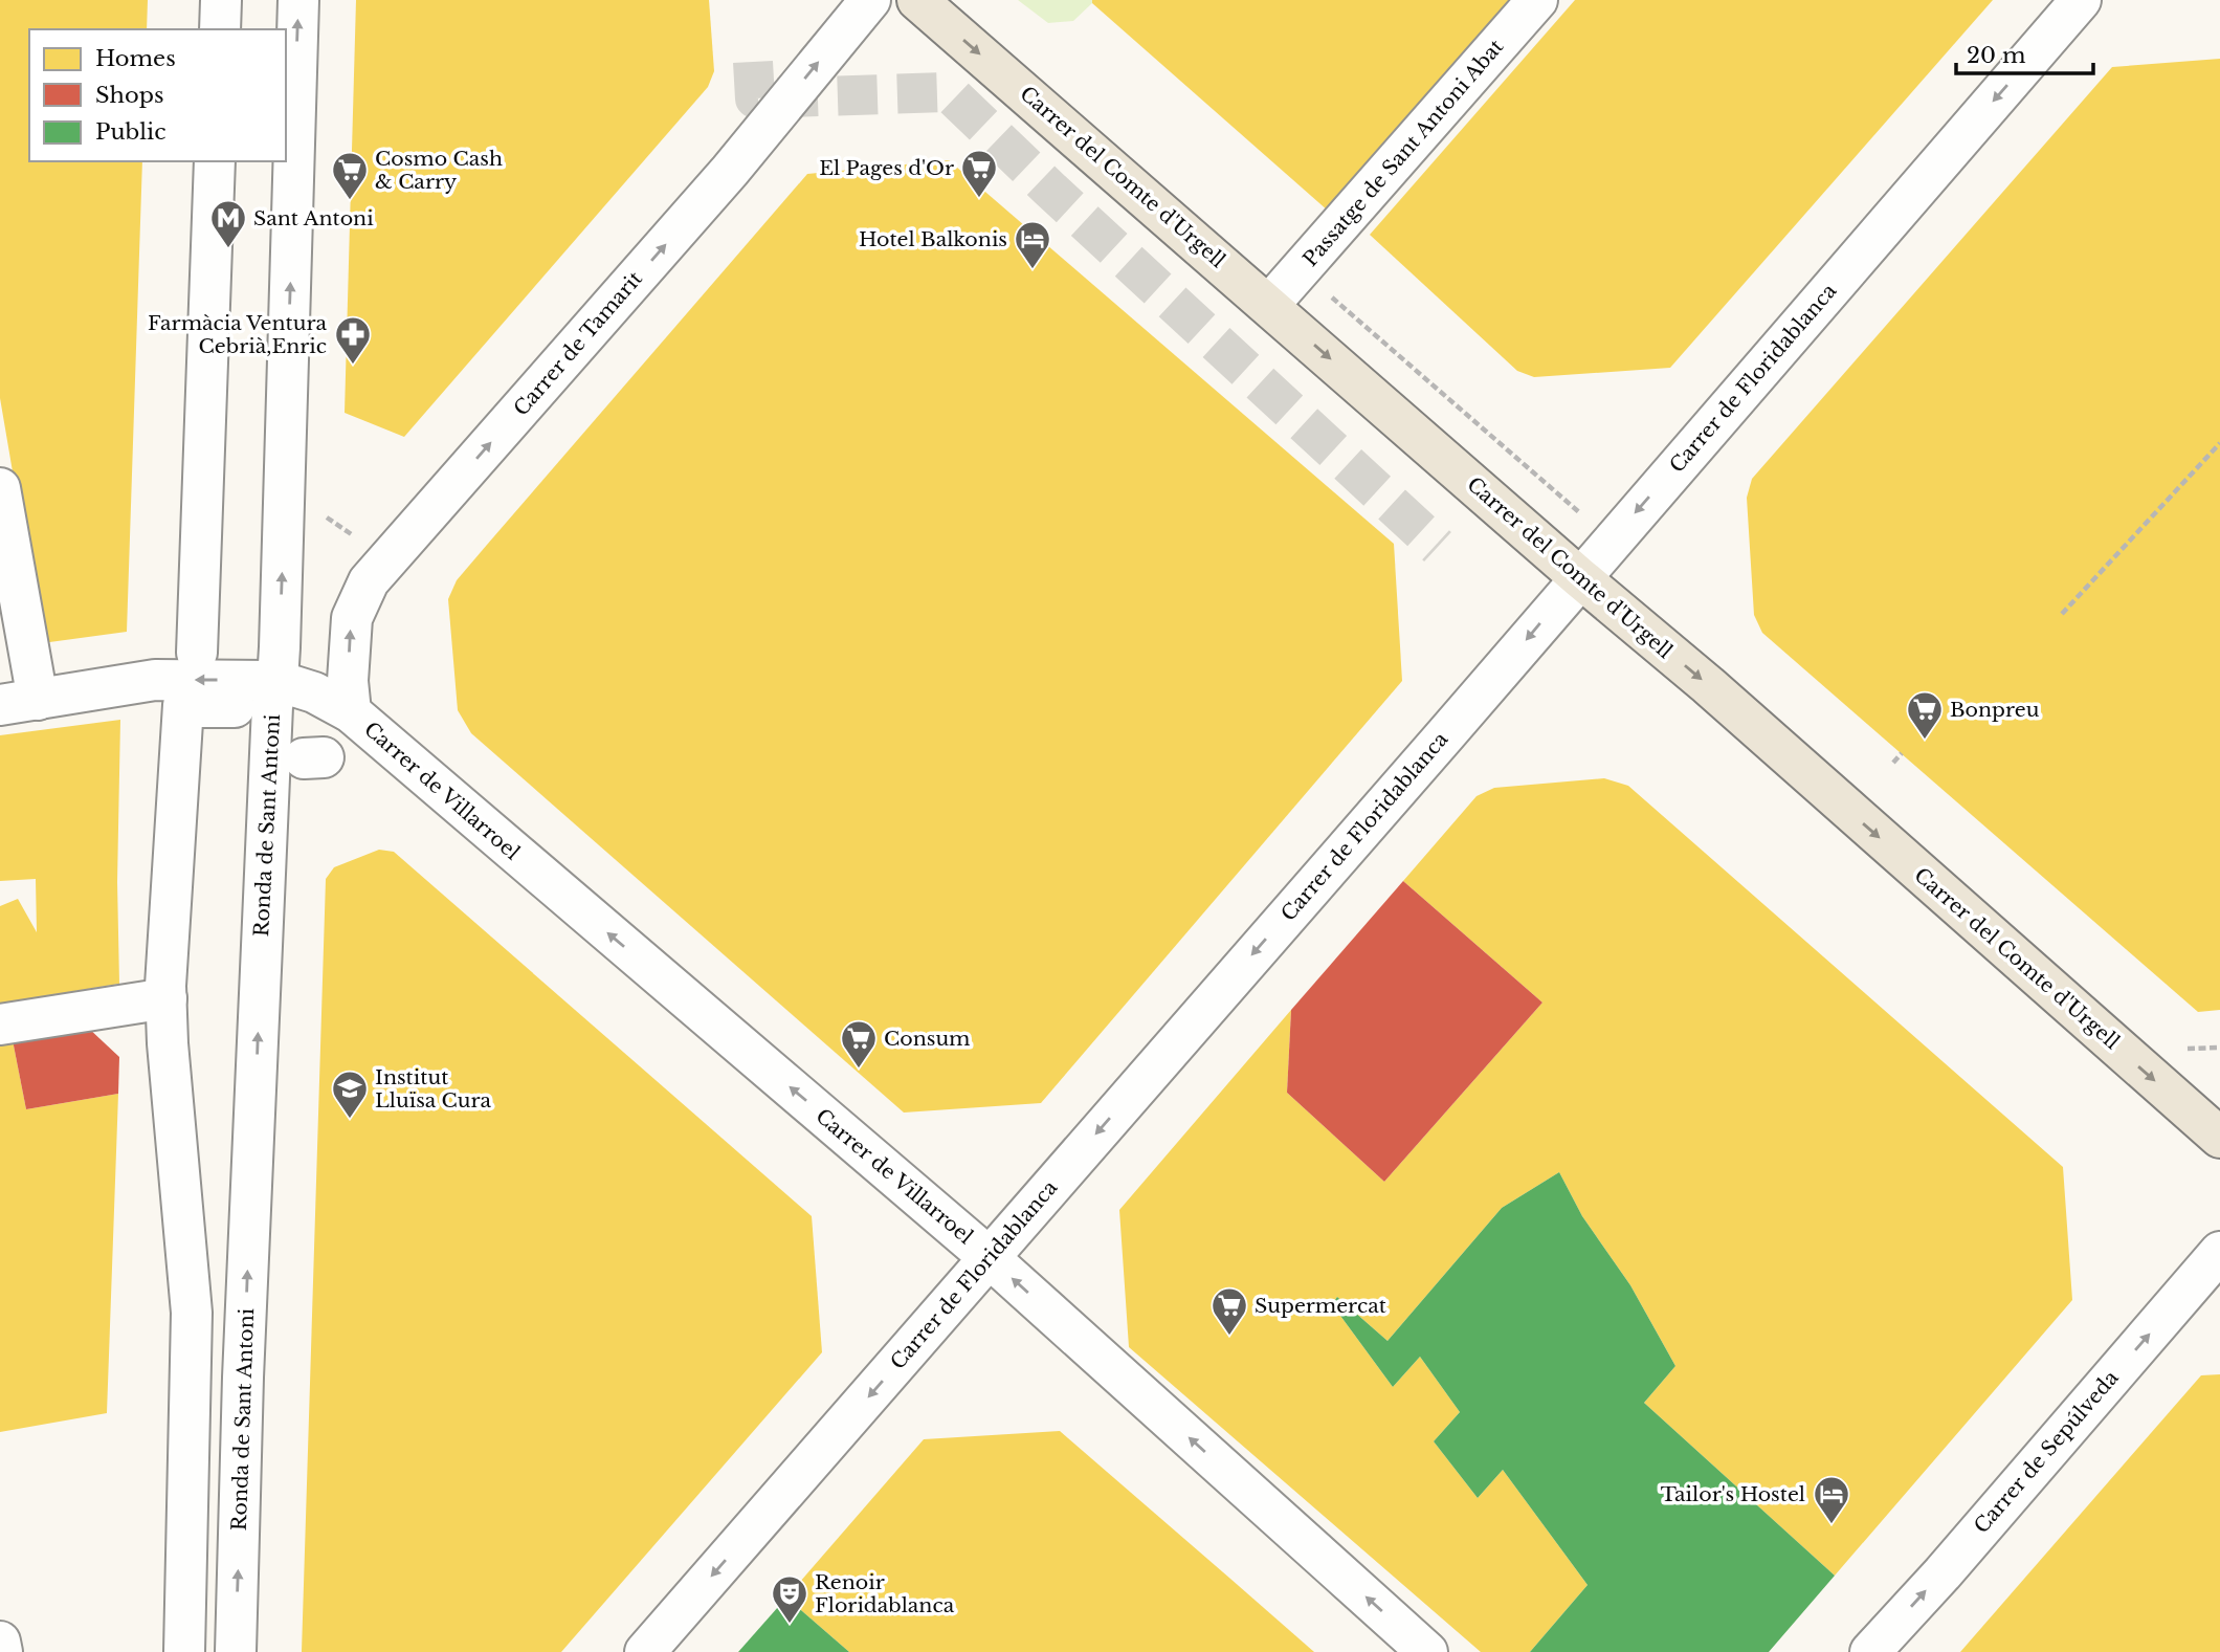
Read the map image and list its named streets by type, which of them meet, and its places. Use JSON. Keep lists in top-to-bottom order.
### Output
{
  "streets": {
    "main road": ["Carrer del Comte d'Urgell"],
    "street": [
      "Passatge de Sant Antoni Abat",
      "Carrer de Tamarit",
      "Carrer de Floridablanca",
      "Carrer de Villarroel",
      "Ronda de Sant Antoni",
      "Carrer de Sepúlveda"
    ]
  },
  "crossings": [
    ["Passatge de Sant Antoni Abat", "Carrer del Comte d'Urgell"],
    ["Carrer del Comte d'Urgell", "Carrer de Floridablanca"],
    ["Carrer de Tamarit", "Carrer de Villarroel"],
    ["Carrer de Floridablanca", "Carrer de Villarroel"],
    ["Carrer de Villarroel", "Ronda de Sant Antoni"]
  ],
  "one_way": [
    "Carrer del Comte d'Urgell",
    "Carrer de Tamarit",
    "Carrer de Floridablanca",
    "Carrer de Villarroel",
    "Carrer de Sepúlveda"
  ],
  "places": {
    "supermarket": [
      "El Pages d'Or",
      "Cosmo Cash & Carry",
      "Bonpreu",
      "Consum",
      "Supermercat"
    ],
    "metro station": ["Sant Antoni"],
    "hotel": ["Hotel Balkonis", "Tailor's Hostel"],
    "pharmacy": ["Farmàcia Ventura Cebrià,Enric"],
    "school or university": ["Institut Lluïsa Cura"],
    "theatre": ["Renoir Floridablanca"]
  },
  "legend": ["Homes", "Shops", "Public"],
  "scale_bar": "20 m"
}
